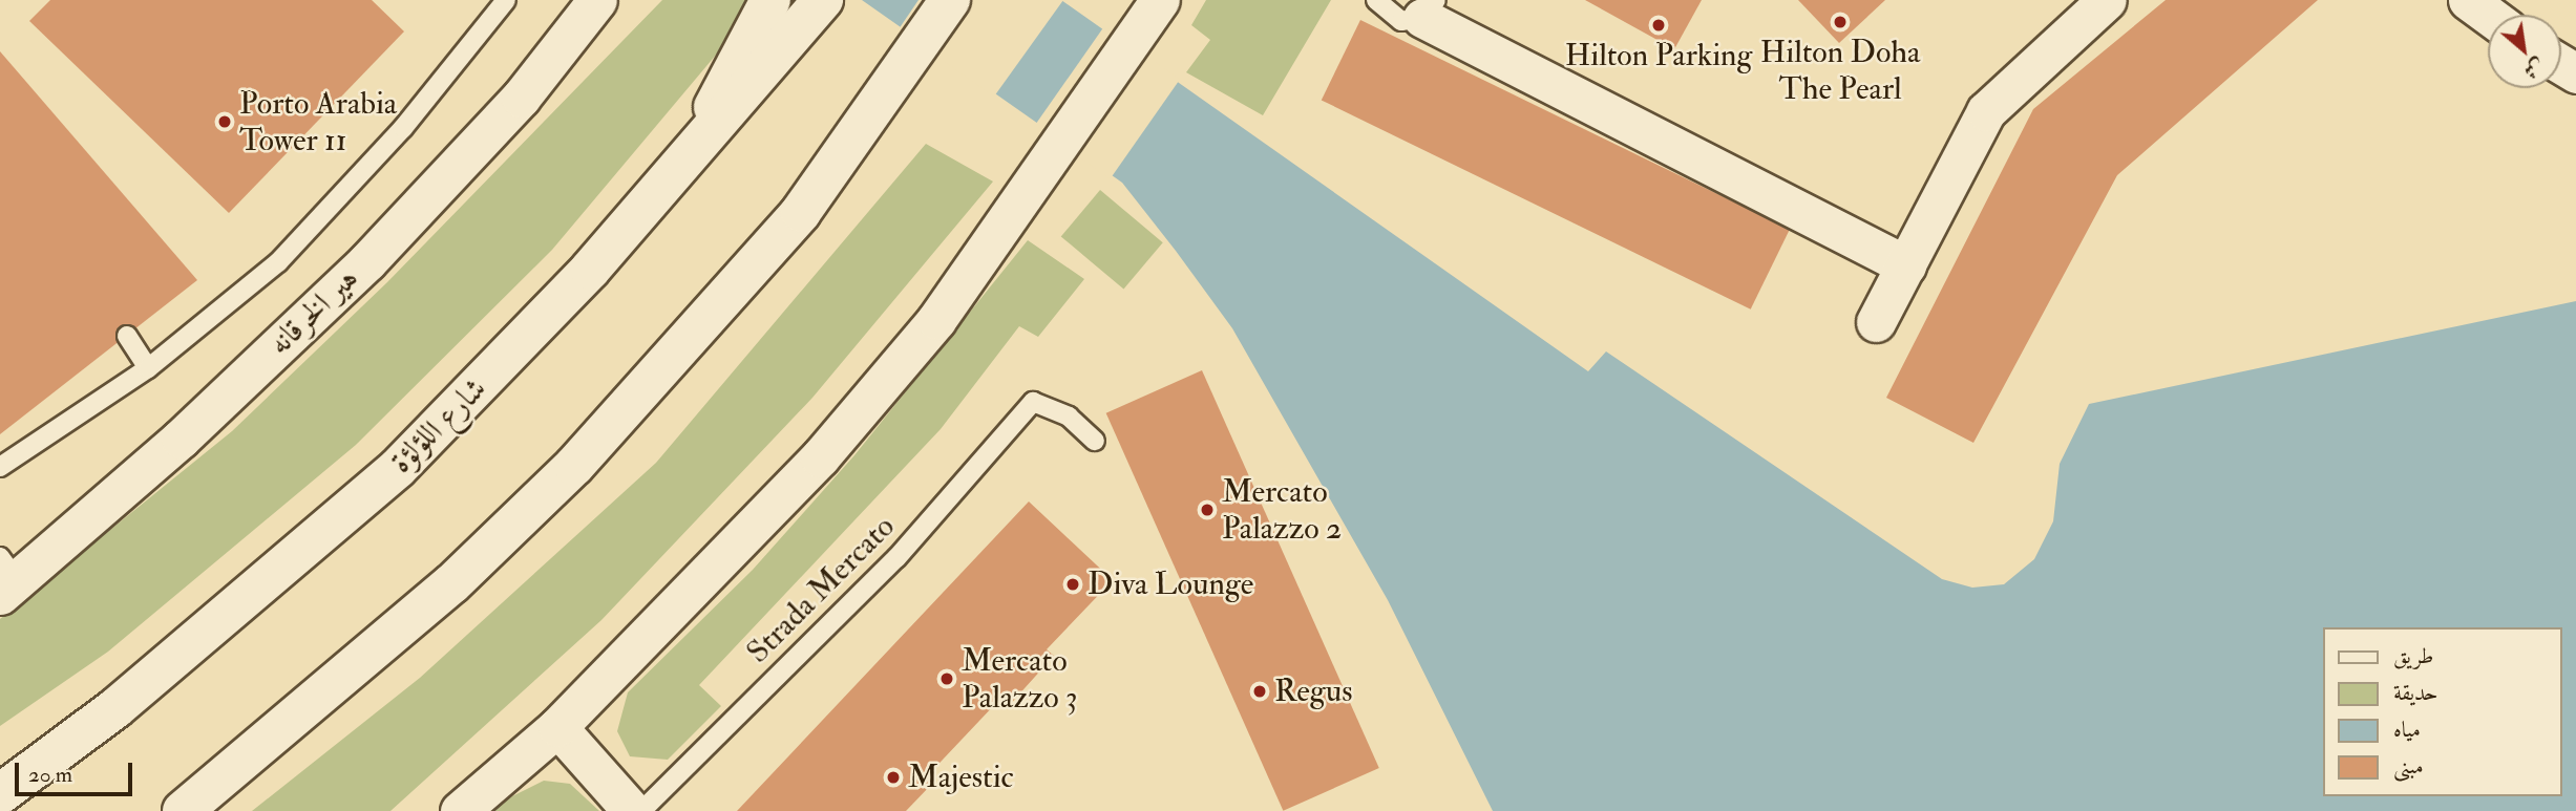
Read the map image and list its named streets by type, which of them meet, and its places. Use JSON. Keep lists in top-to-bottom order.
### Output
{
  "streets": {
    "main road": ["شارع اللؤلؤة"],
    "street": ["هير الخرقانه"],
    "lane": ["Strada Mercato"]
  },
  "places": [
    "Hilton Doha The Pearl",
    "Hilton Parking",
    "Porto Arabia Tower 11",
    "Mercato Palazzo 2",
    "Diva Lounge",
    "Mercato Palazzo 3",
    "Regus",
    "Majestic"
  ],
  "legend": [
    "طريق",
    "حديقة",
    "مياه",
    "مبنى"
  ],
  "scale_bar": "20 m",
  "north": "bottom right"
}
